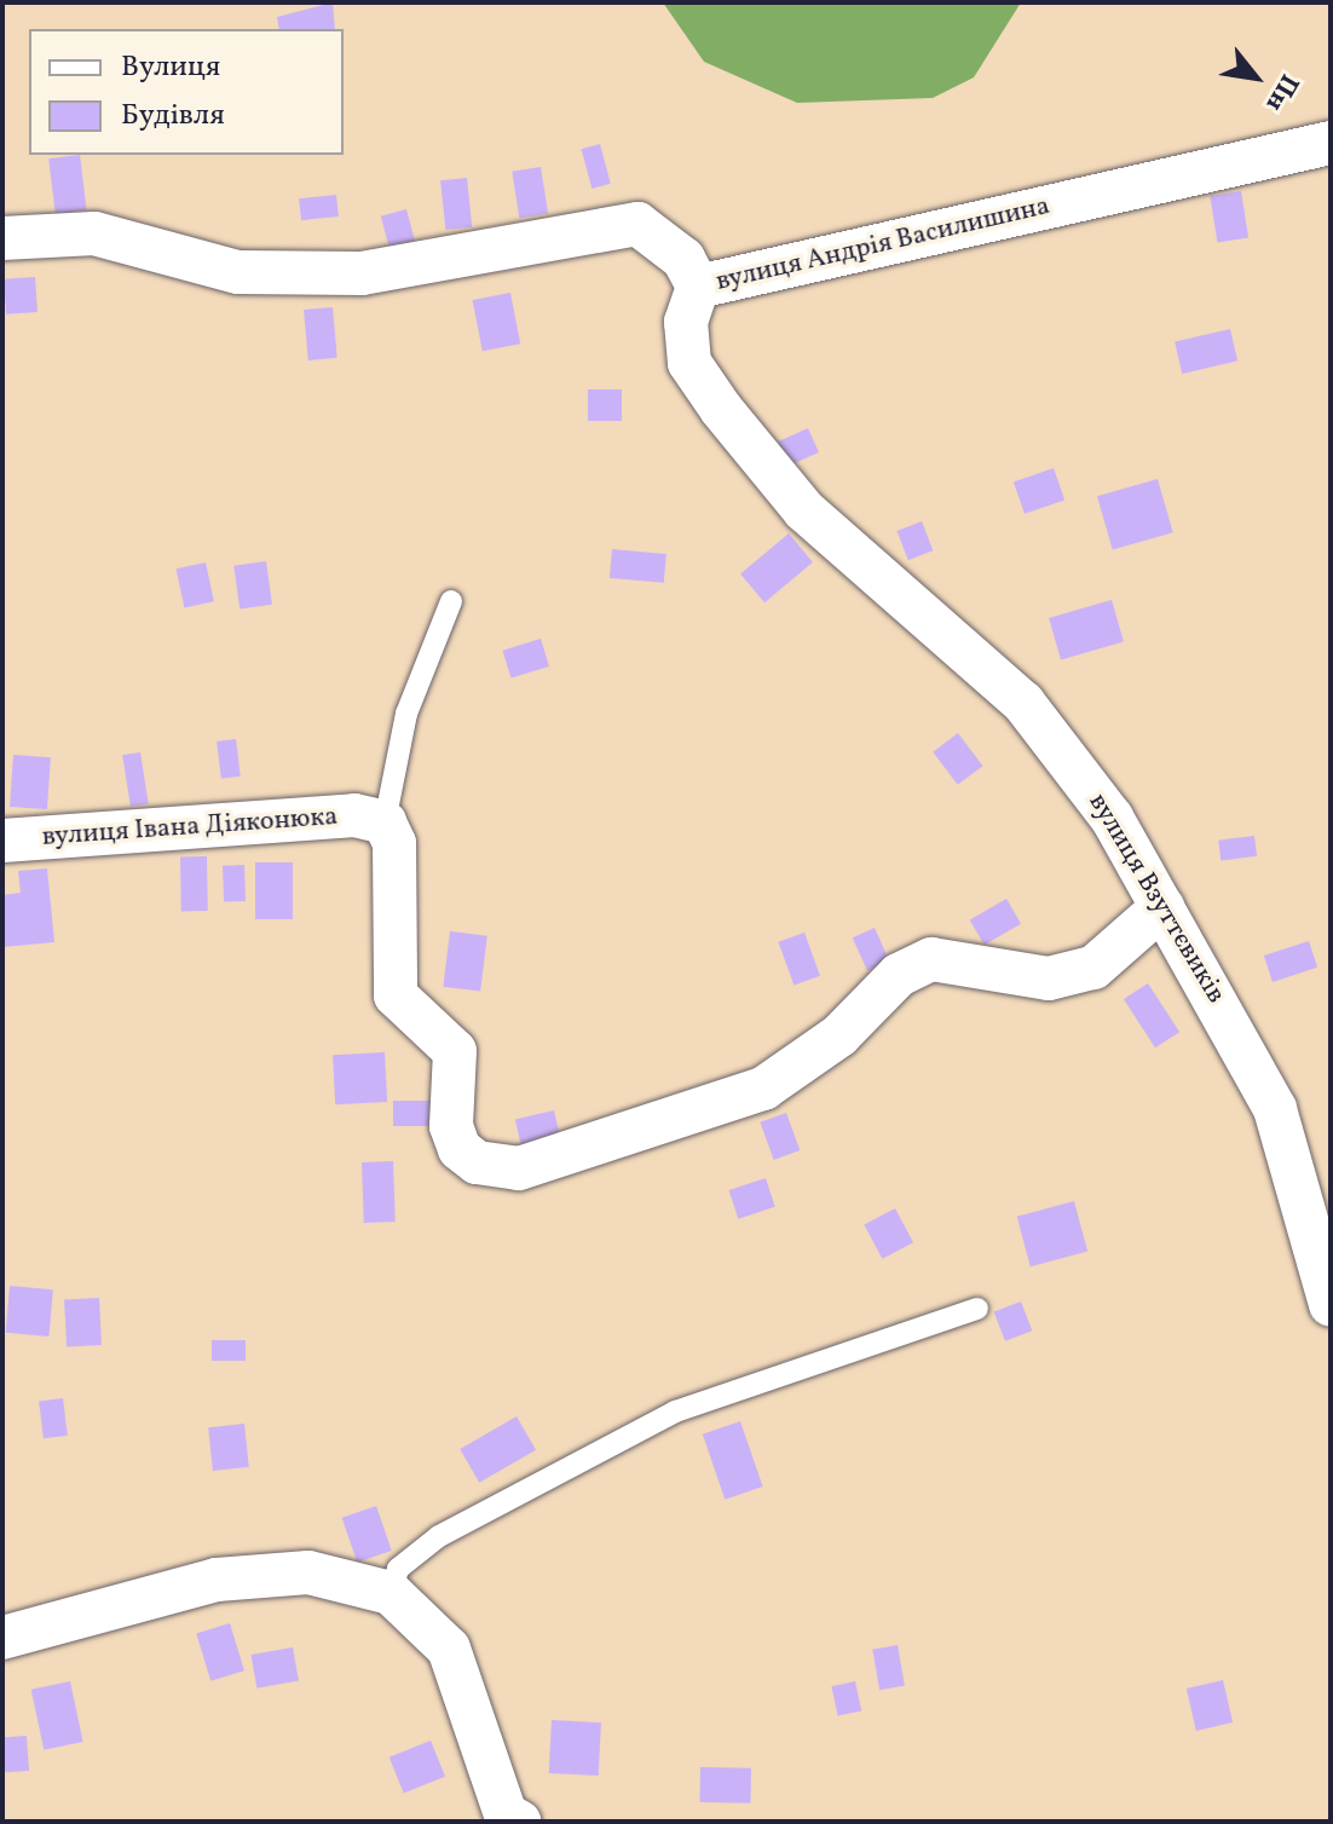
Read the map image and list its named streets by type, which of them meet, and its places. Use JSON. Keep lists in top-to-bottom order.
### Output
{
  "streets": {
    "street": ["вулиця Андрія Василишина", "вулиця Івана Діяконюка", "вулиця Взуттєвиків"]
  },
  "crossings": [
    ["вулиця Андрія Василишина", "вулиця Взуттєвиків"]
  ],
  "legend": ["Вулиця", "Будівля"],
  "north": "bottom right"
}
